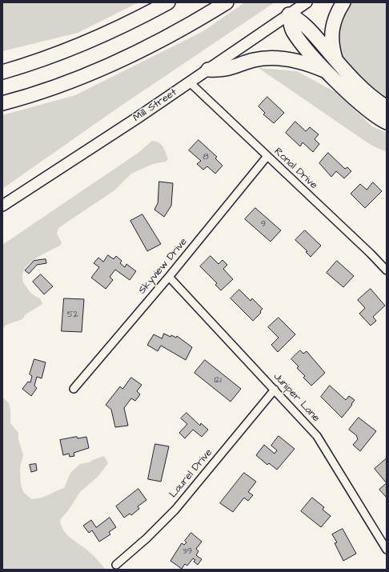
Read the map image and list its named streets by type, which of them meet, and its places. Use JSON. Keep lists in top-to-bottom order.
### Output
{
  "streets": {
    "main road": ["Mill Street"],
    "street": [
      "Ronal Drive",
      "Skyview Drive",
      "Juniper Lane",
      "Laurel Drive"
    ]
  },
  "crossings": [
    ["Mill Street", "Ronal Drive"],
    ["Ronal Drive", "Skyview Drive"],
    ["Skyview Drive", "Juniper Lane"],
    ["Juniper Lane", "Laurel Drive"]
  ],
  "house_numbers": [
    "8",
    "9",
    "52",
    "121",
    "39"
  ]
}
